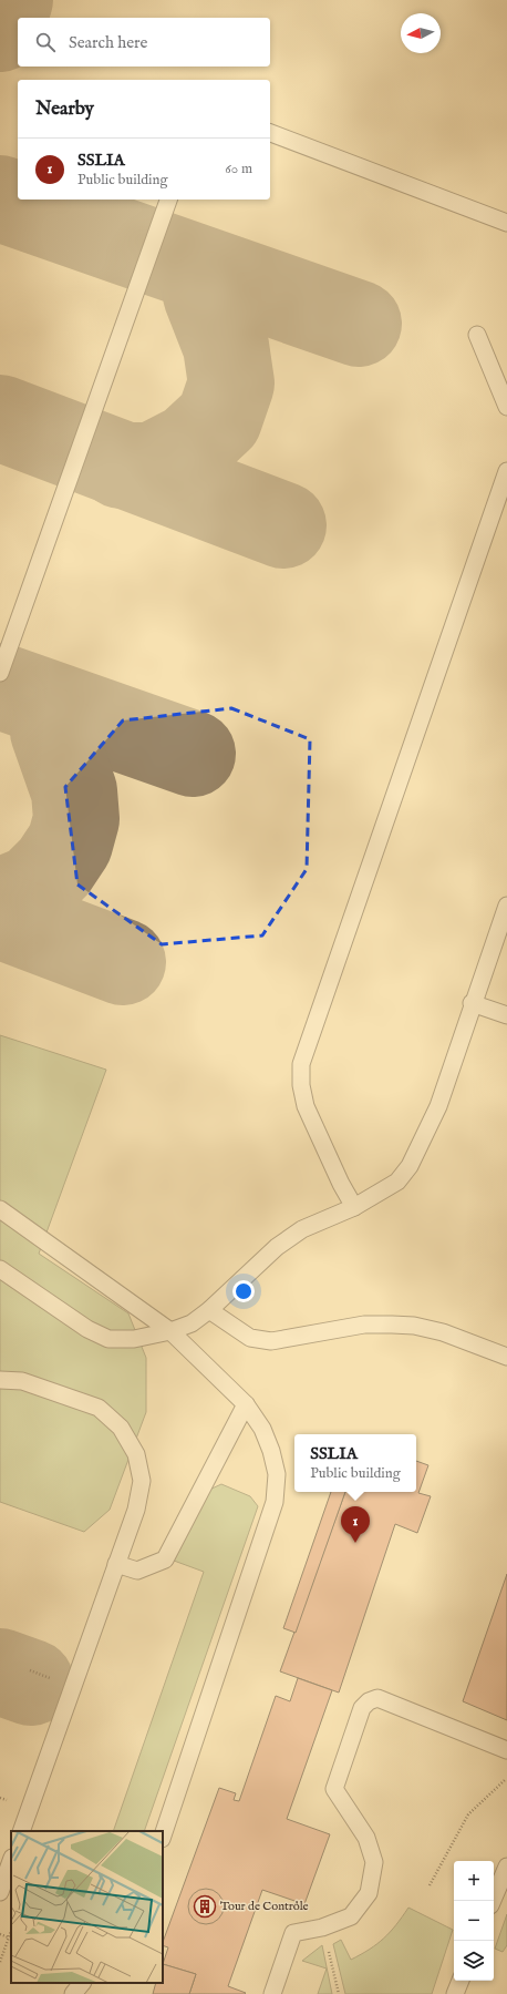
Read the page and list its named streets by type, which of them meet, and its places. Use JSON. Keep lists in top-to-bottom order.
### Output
{
  "places": {
    "building": ["Tour de Contrôle"]
  },
  "north": "left",
  "page": {
    "search": "Search here",
    "heading": "Nearby",
    "list": [
      {
        "mark": "1",
        "name": "SSLIA",
        "note": "Public building",
        "value": "60 m"
      }
    ],
    "popup": ["SSLIA", "Public building"],
    "pins": "1",
    "map_buttons": ["+", "−"]
  }
}
